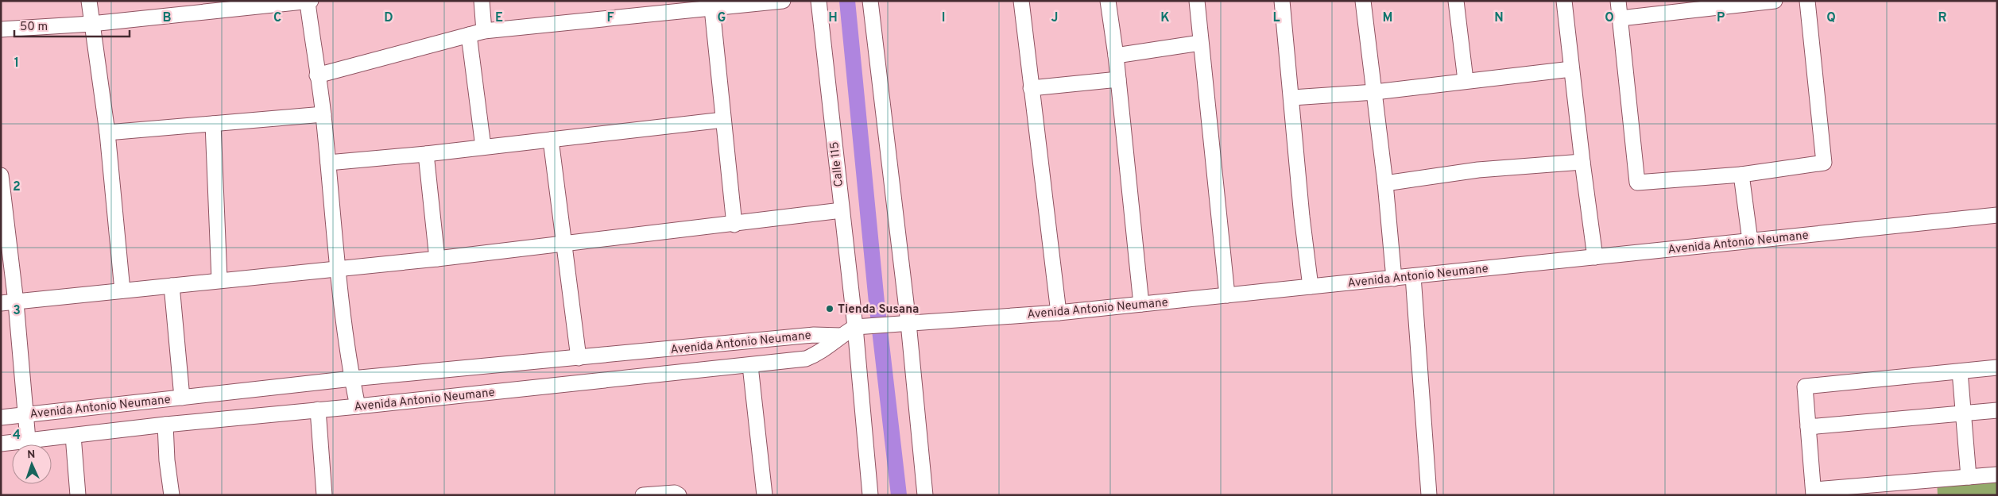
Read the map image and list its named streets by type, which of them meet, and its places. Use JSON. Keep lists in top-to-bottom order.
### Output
{
  "streets": {
    "street": ["Calle 115", "Avenida Antonio Neumane"]
  },
  "crossings": [
    ["Calle 115", "Avenida Antonio Neumane"]
  ],
  "places": ["Tienda Susana"],
  "scale_bar": "50 m",
  "north": "top",
  "grid": {
    "columns": [
      "B",
      "C",
      "D",
      "E",
      "F",
      "G",
      "H",
      "I",
      "J",
      "K",
      "L",
      "M",
      "N",
      "O",
      "P",
      "Q",
      "R"
    ],
    "rows": [
      "1",
      "2",
      "3",
      "4"
    ]
  }
}
